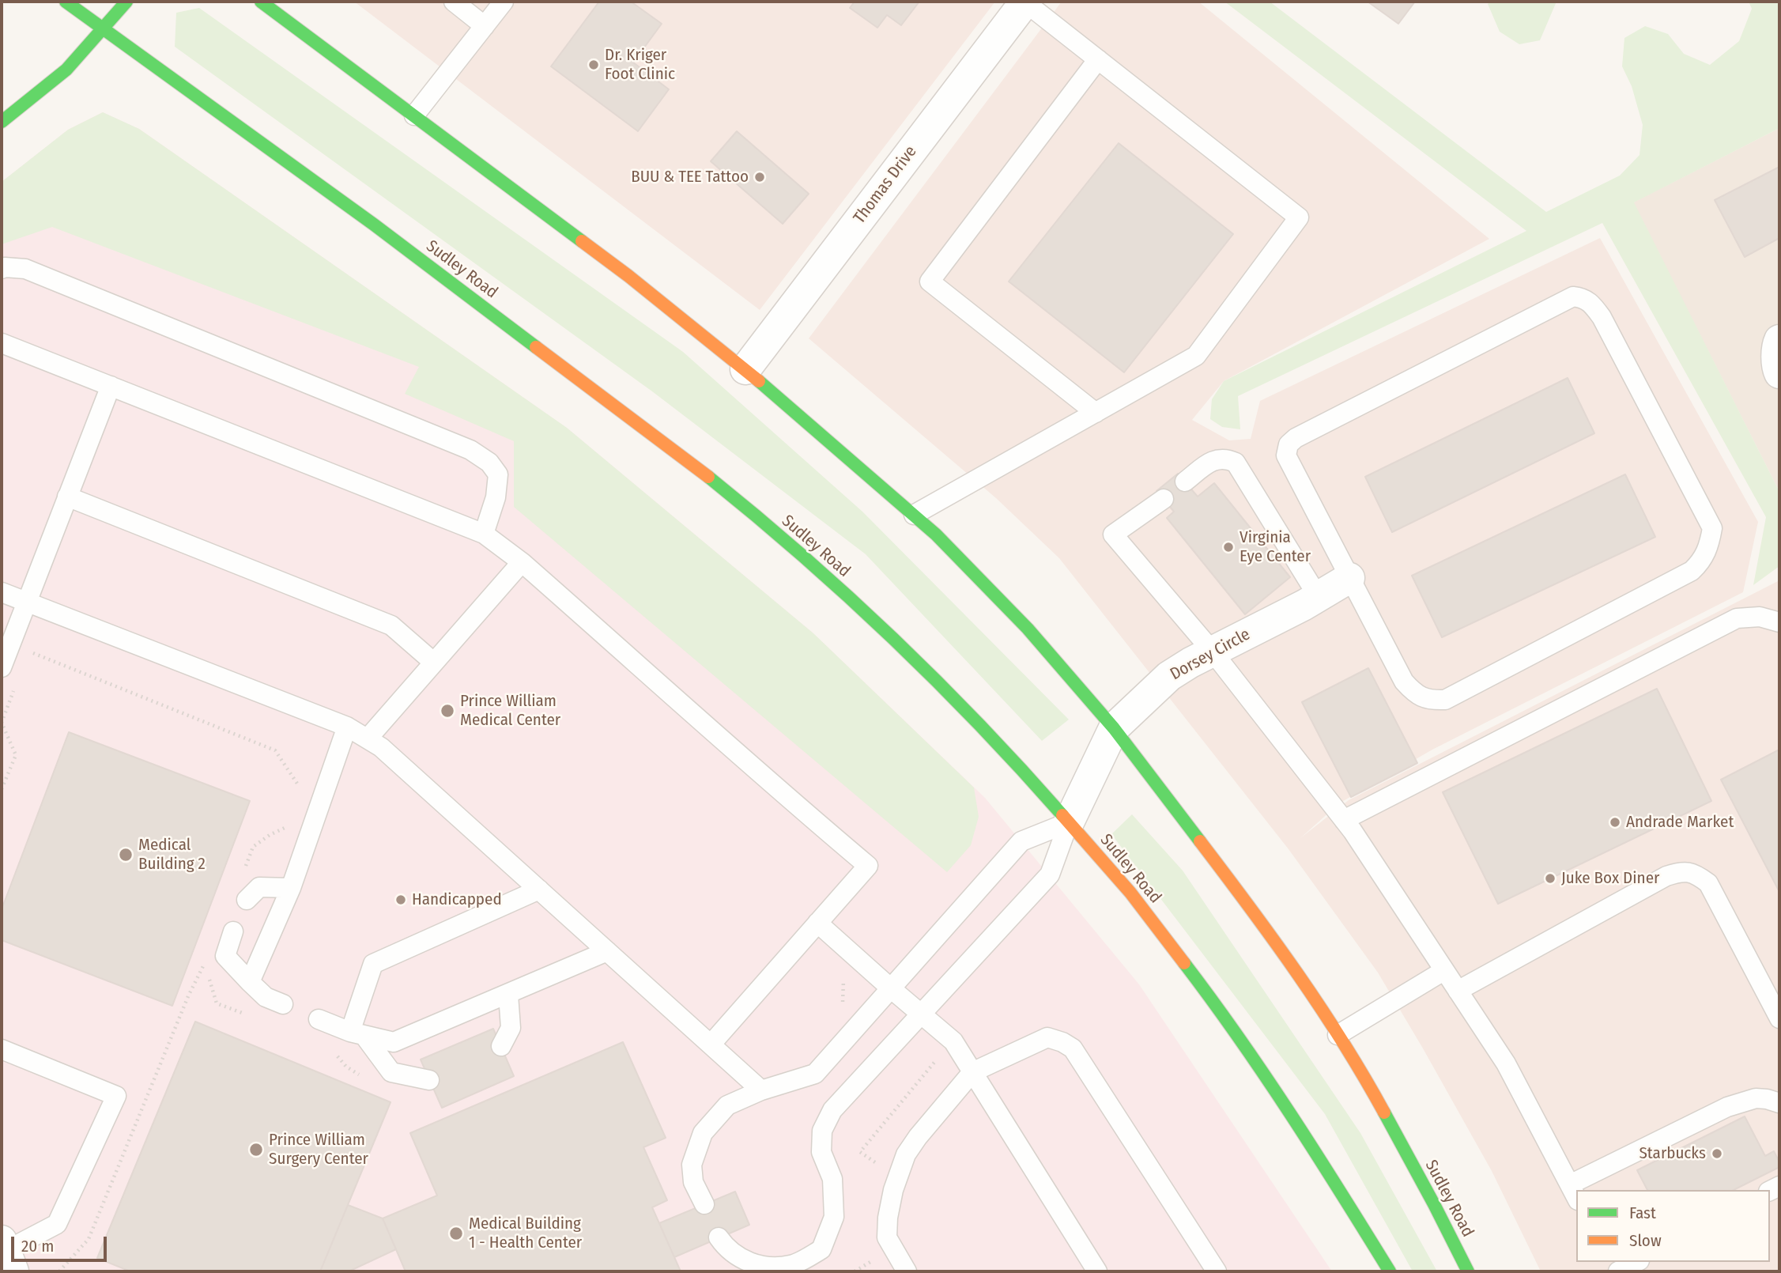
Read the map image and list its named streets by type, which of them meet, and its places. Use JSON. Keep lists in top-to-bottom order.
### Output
{
  "streets": {
    "main road": ["Sudley Road"],
    "street": ["Thomas Drive", "Dorsey Circle"]
  },
  "crossings": [
    ["Thomas Drive", "Sudley Road"],
    ["Sudley Road", "Dorsey Circle"]
  ],
  "places": [
    "Dr. Kriger Foot Clinic",
    "BUU & TEE Tattoo",
    "Virginia Eye Center",
    "Prince William Medical Center",
    "Andrade Market",
    "Medical Building 2",
    "Juke Box Diner",
    "Handicapped",
    "Prince William Surgery Center",
    "Starbucks",
    "Medical Building 1 - Health Center"
  ],
  "legend": ["Fast", "Slow"],
  "scale_bar": "20 m"
}
